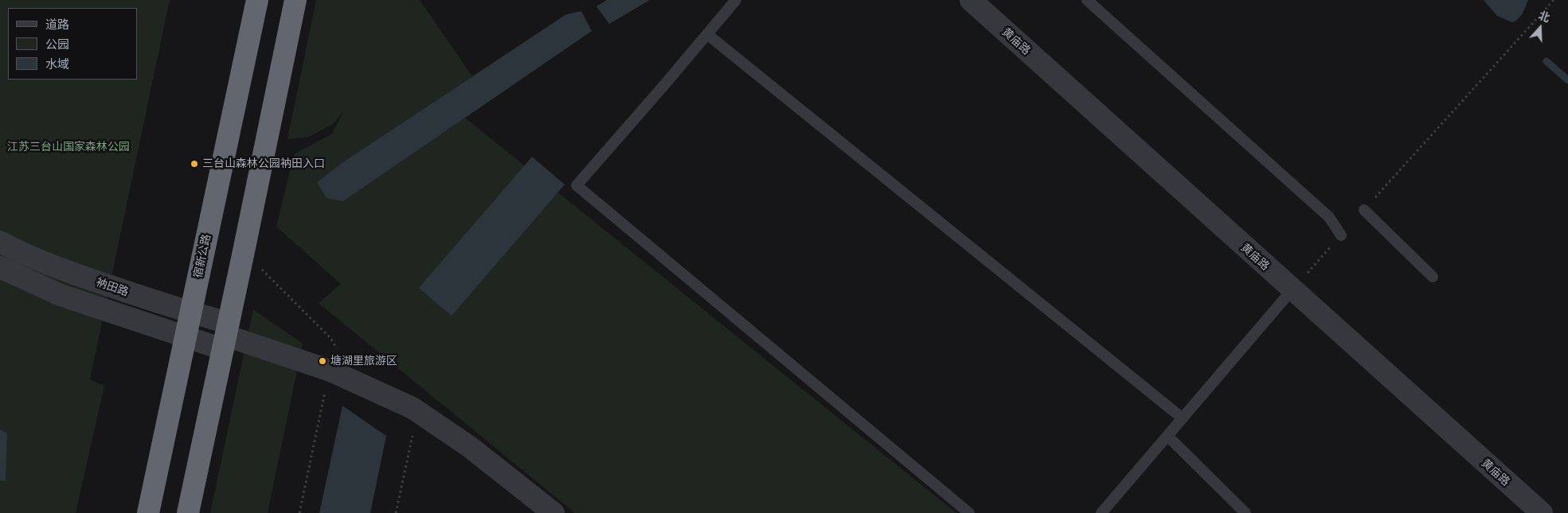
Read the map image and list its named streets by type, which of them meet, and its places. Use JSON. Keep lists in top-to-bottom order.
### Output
{
  "streets": {
    "highway": ["宿新公路"],
    "street": ["黄庙路", "衲田路"]
  },
  "crossings": [
    ["宿新公路", "衲田路"]
  ],
  "parks": ["江苏三台山国家森林公园"],
  "places": ["三台山森林公园衲田入口", "塘湖里旅游区"],
  "legend": ["道路", "公园", "水域"],
  "north": "top"
}
